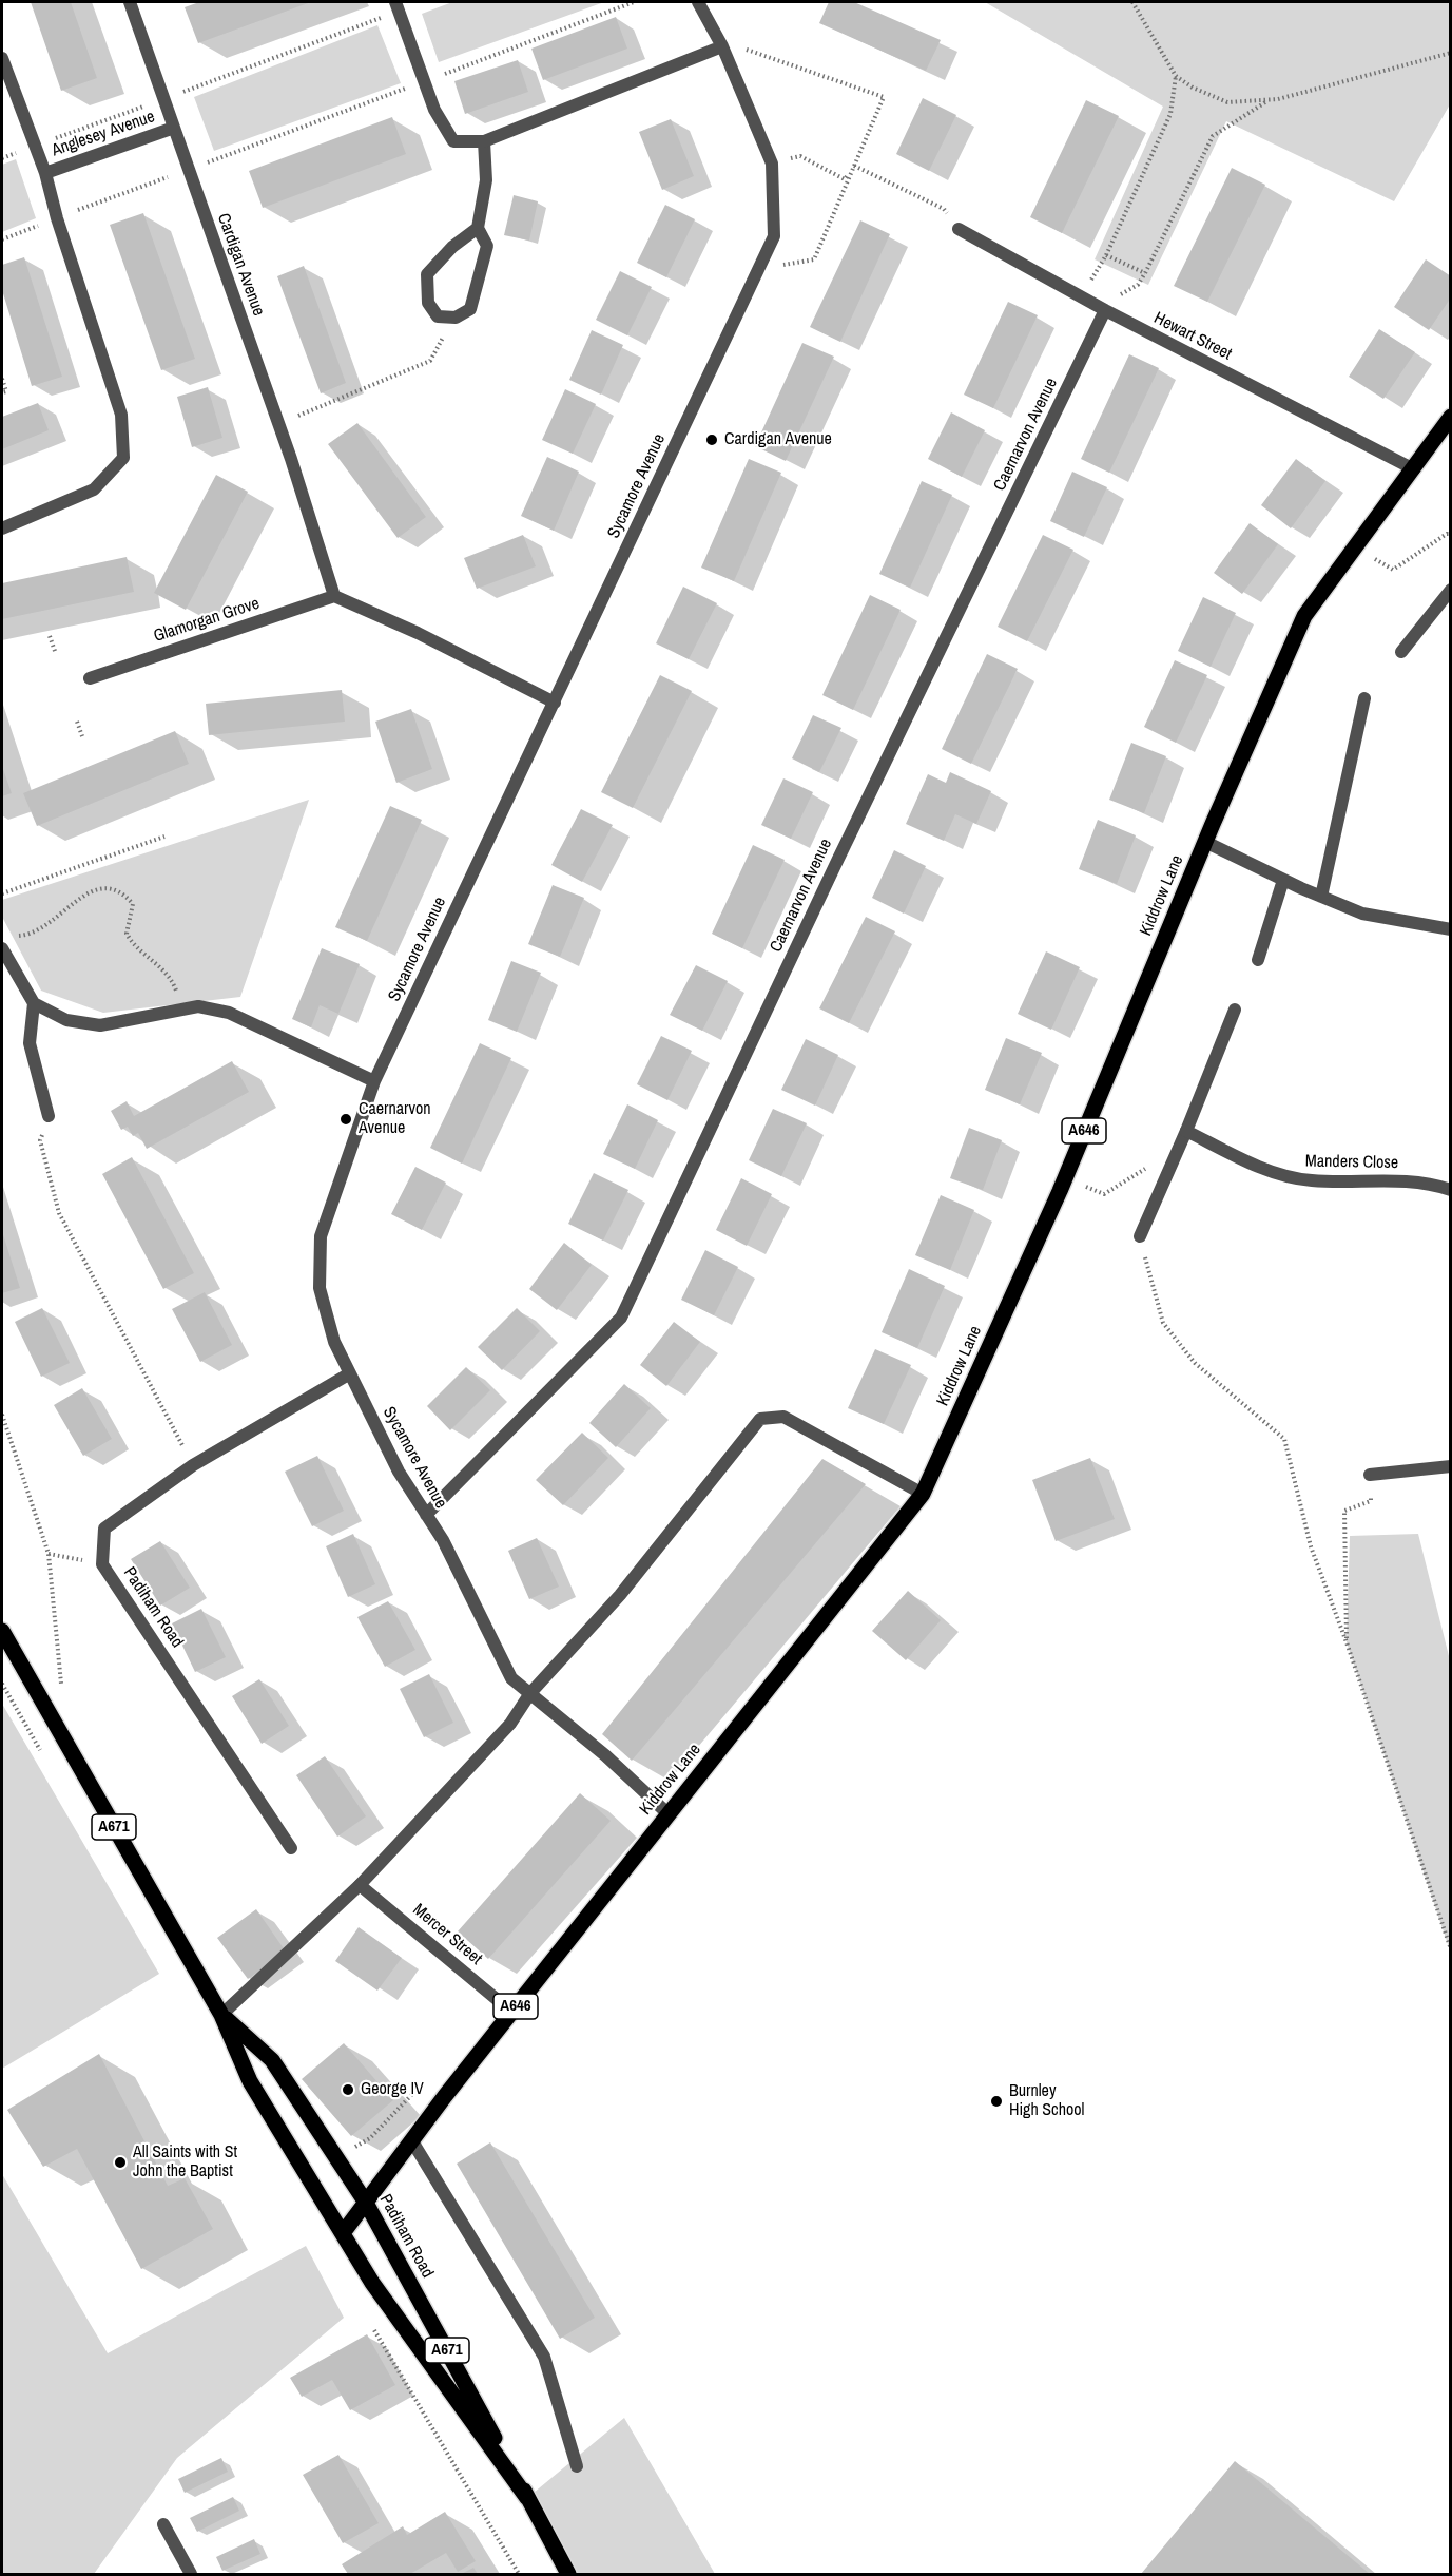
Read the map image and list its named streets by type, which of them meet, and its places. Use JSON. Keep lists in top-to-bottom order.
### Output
{
  "streets": {
    "main road": [
      "Kiddrow Lane",
      "A646",
      "Padiham Road",
      "A671"
    ],
    "street": [
      "Anglesey Avenue",
      "Cardigan Avenue",
      "Hewart Street",
      "Caernarvon Avenue",
      "Sycamore Avenue",
      "Glamorgan Grove",
      "Manders Close",
      "Mercer Street"
    ]
  },
  "crossings": [
    ["Anglesey Avenue", "Cardigan Avenue"],
    ["Cardigan Avenue", "Glamorgan Grove"],
    ["Hewart Street", "Caernarvon Avenue"],
    ["Hewart Street", "Kiddrow Lane"],
    ["Caernarvon Avenue", "Sycamore Avenue"],
    ["Sycamore Avenue", "Kiddrow Lane"],
    ["Sycamore Avenue", "Padiham Road"],
    ["Kiddrow Lane", "Padiham Road"],
    ["Kiddrow Lane", "Mercer Street"]
  ],
  "places": [
    "Cardigan Avenue",
    "Caernarvon Avenue",
    "George IV",
    "Burnley High School",
    "All Saints with St John the Baptist"
  ]
}
